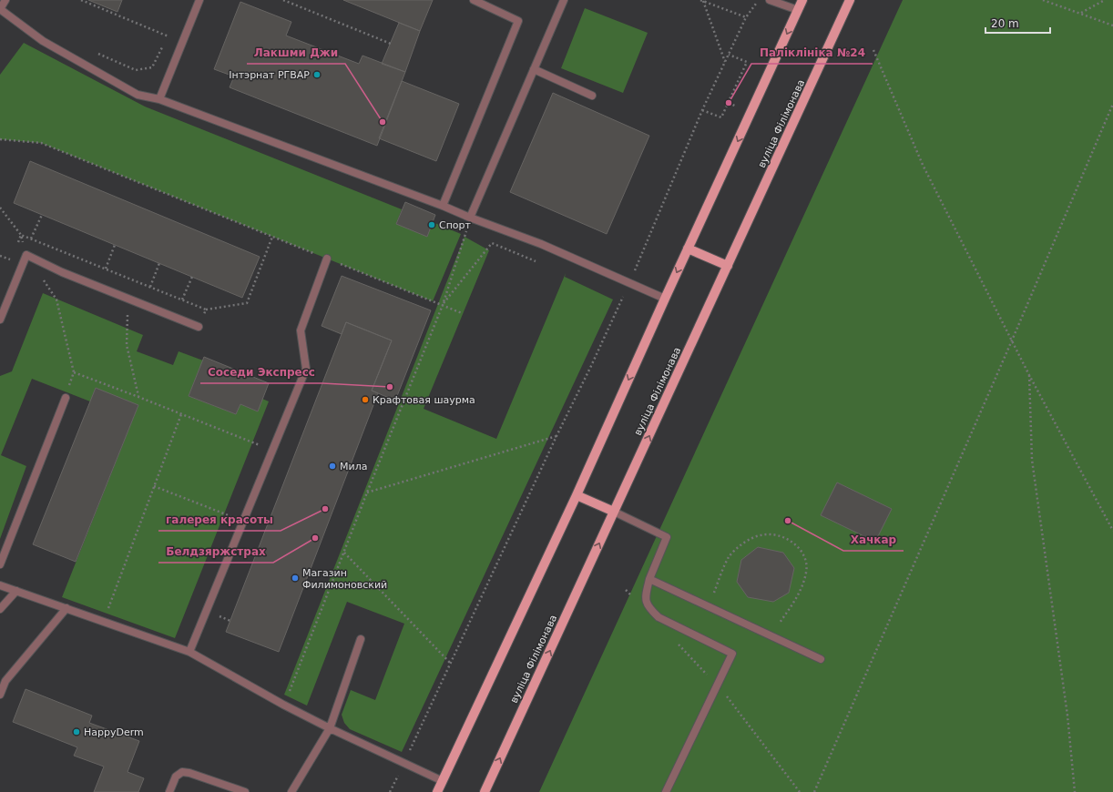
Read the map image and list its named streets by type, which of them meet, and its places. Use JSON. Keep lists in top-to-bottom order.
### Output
{
  "streets": {
    "main road": ["вуліца Філімонава"]
  },
  "places": [
    "Інтэрнат РГВАР",
    "Паліклініка №24",
    "Лакшми Джи",
    "Спорт",
    "Соседи Экспресс",
    "Крафтовая шаурма",
    "Мила",
    "галерея красоты",
    "Хачкар",
    "Белдзяржстрах",
    "Магазин Филимоновский",
    "HappyDerm"
  ],
  "scale_bar": "20 m"
}
